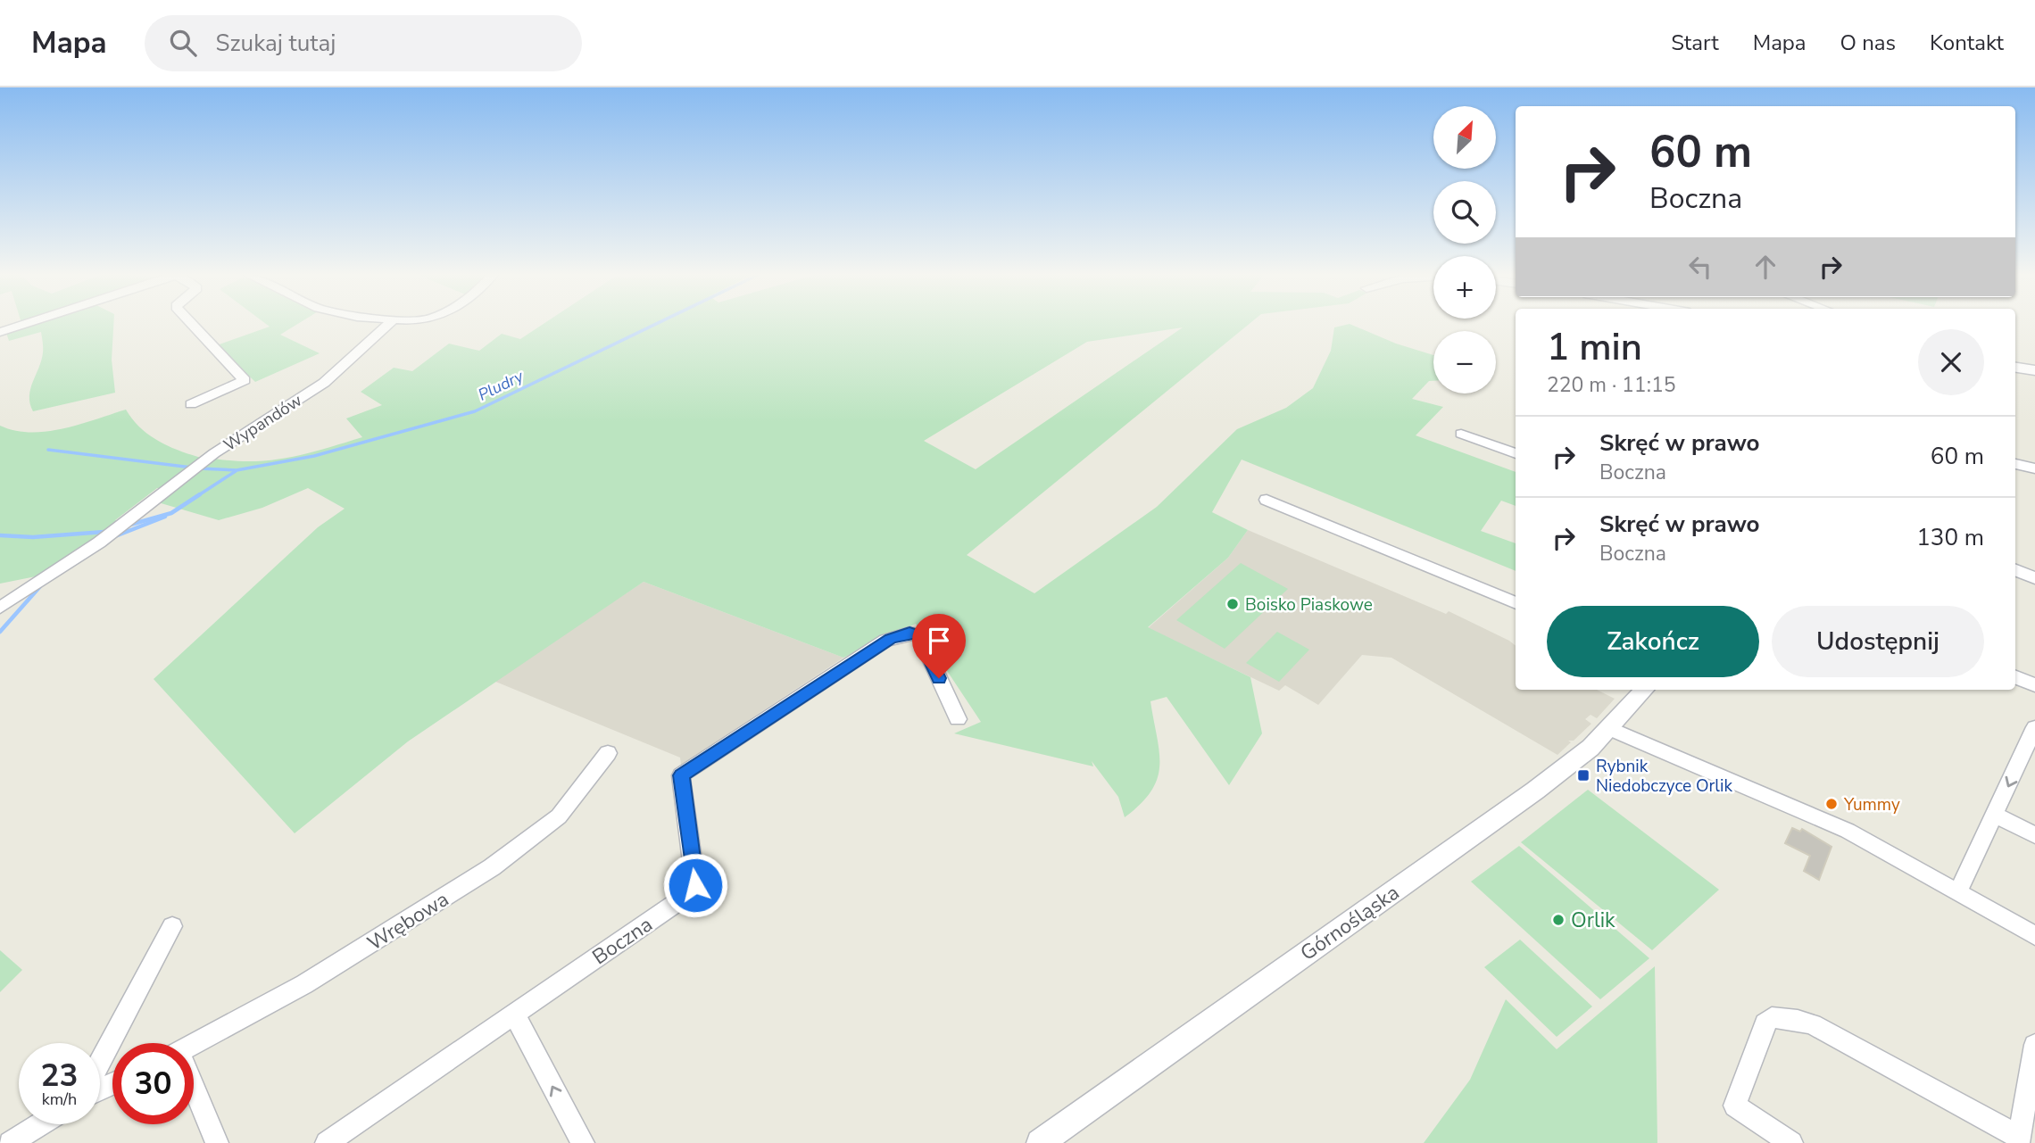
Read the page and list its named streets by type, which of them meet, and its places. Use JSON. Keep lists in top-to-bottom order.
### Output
{
  "streets": {
    "street": [
      "Wypandów",
      "Wrębowa",
      "Górnośląska",
      "Boczna"
    ]
  },
  "water": ["Pludry"],
  "places": {
    "other": ["Boisko Piaskowe", "Yummy", "Orlik"],
    "transit": ["Rybnik Niedobczyce Orlik"]
  },
  "north": "top right",
  "page": {
    "header": "Mapa",
    "search": "Szukaj tutaj",
    "nav": [
      "Start",
      "Mapa",
      "O nas",
      "Kontakt"
    ],
    "map_buttons": ["+", "−"],
    "turn": ["60 m", "Boczna"],
    "heading": ["1 min", "220 m · 11:15"],
    "list": [
      {
        "name": "Skręć w prawo",
        "note": "Boczna",
        "value": "60 m"
      },
      {
        "name": "Skręć w prawo",
        "note": "Boczna",
        "value": "130 m"
      }
    ],
    "buttons": ["Zakończ", "Udostępnij"],
    "speed": "23 km/h",
    "limit": "30"
  }
}
